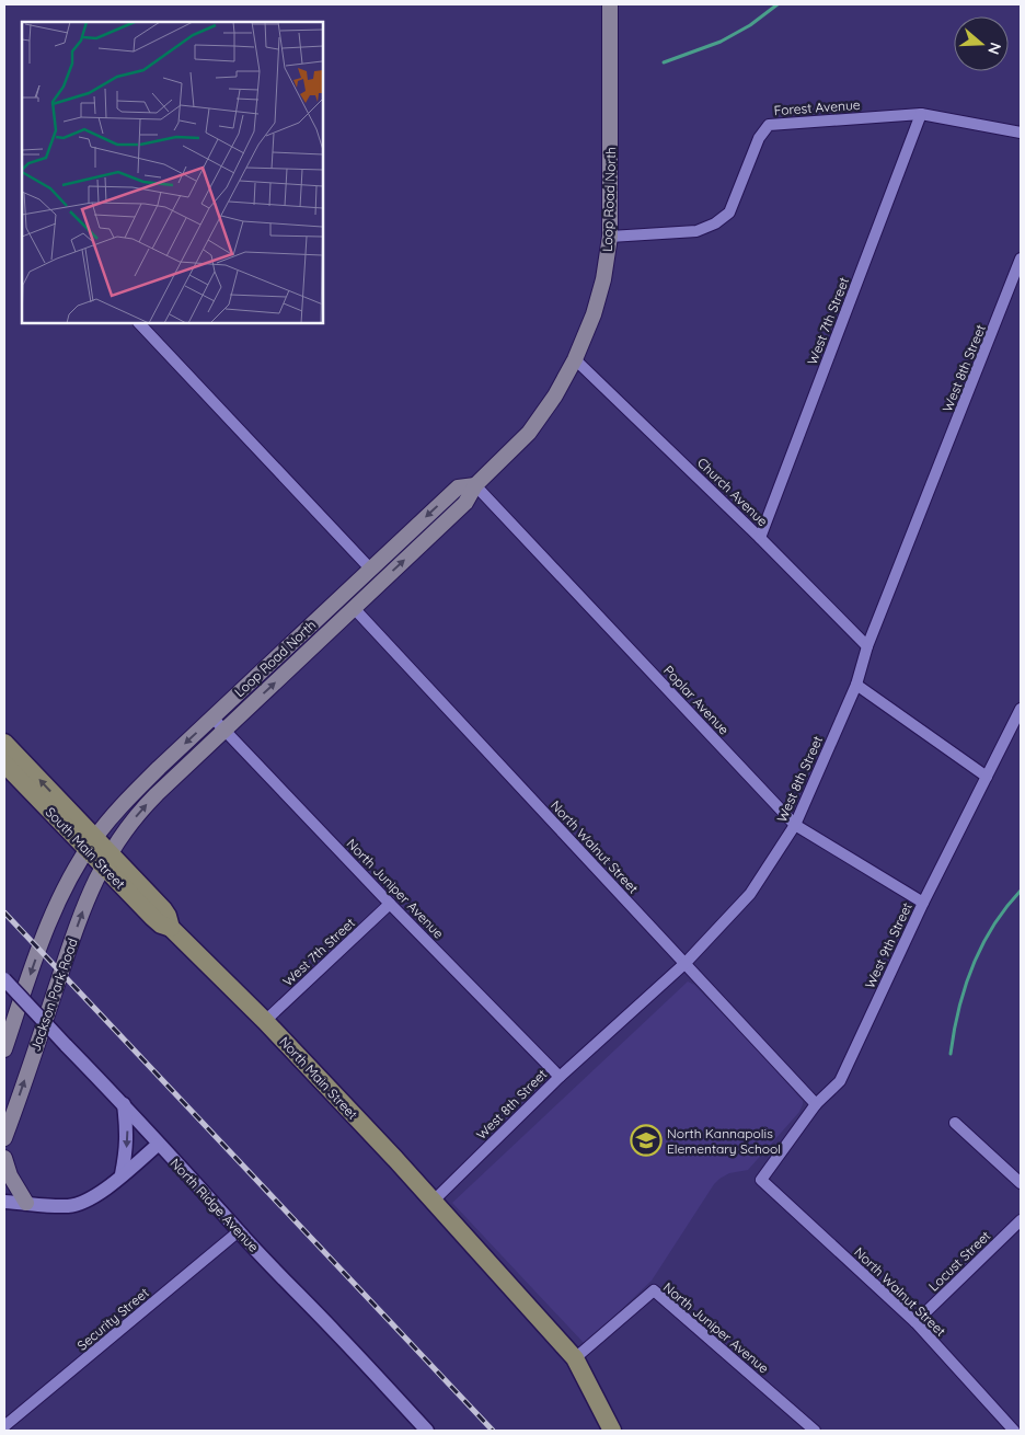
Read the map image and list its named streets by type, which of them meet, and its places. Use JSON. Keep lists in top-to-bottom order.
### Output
{
  "streets": {
    "main road": [
      "Loop Road North",
      "South Main Street",
      "Jackson Park Road",
      "North Main Street"
    ],
    "street": [
      "Forest Avenue",
      "West 7th Street",
      "West 8th Street",
      "Church Avenue",
      "Poplar Avenue",
      "North Walnut Street",
      "North Juniper Avenue",
      "West 9th Street",
      "North Ridge Avenue",
      "Locust Street",
      "Security Street"
    ]
  },
  "crossings": [
    ["Forest Avenue", "Loop Road North"],
    ["Forest Avenue", "West 7th Street"],
    ["Loop Road North", "Church Avenue"],
    ["Loop Road North", "Poplar Avenue"],
    ["Loop Road North", "North Walnut Street"],
    ["Loop Road North", "South Main Street"],
    ["Loop Road North", "North Juniper Avenue"],
    ["Loop Road North", "Jackson Park Road"],
    ["West 7th Street", "Church Avenue"],
    ["West 7th Street", "North Juniper Avenue"],
    ["West 7th Street", "North Main Street"],
    ["West 8th Street", "Church Avenue"],
    ["West 8th Street", "Poplar Avenue"],
    ["West 8th Street", "North Walnut Street"],
    ["West 8th Street", "North Juniper Avenue"],
    ["West 8th Street", "North Main Street"],
    ["Poplar Avenue", "West 9th Street"],
    ["North Walnut Street", "West 9th Street"],
    ["North Walnut Street", "Locust Street"],
    ["South Main Street", "Jackson Park Road"],
    ["South Main Street", "North Main Street"],
    ["North Juniper Avenue", "North Main Street"],
    ["North Ridge Avenue", "Security Street"]
  ],
  "places": {
    "school or university": ["North Kannapolis Elementary School"]
  },
  "north": "right"
}
